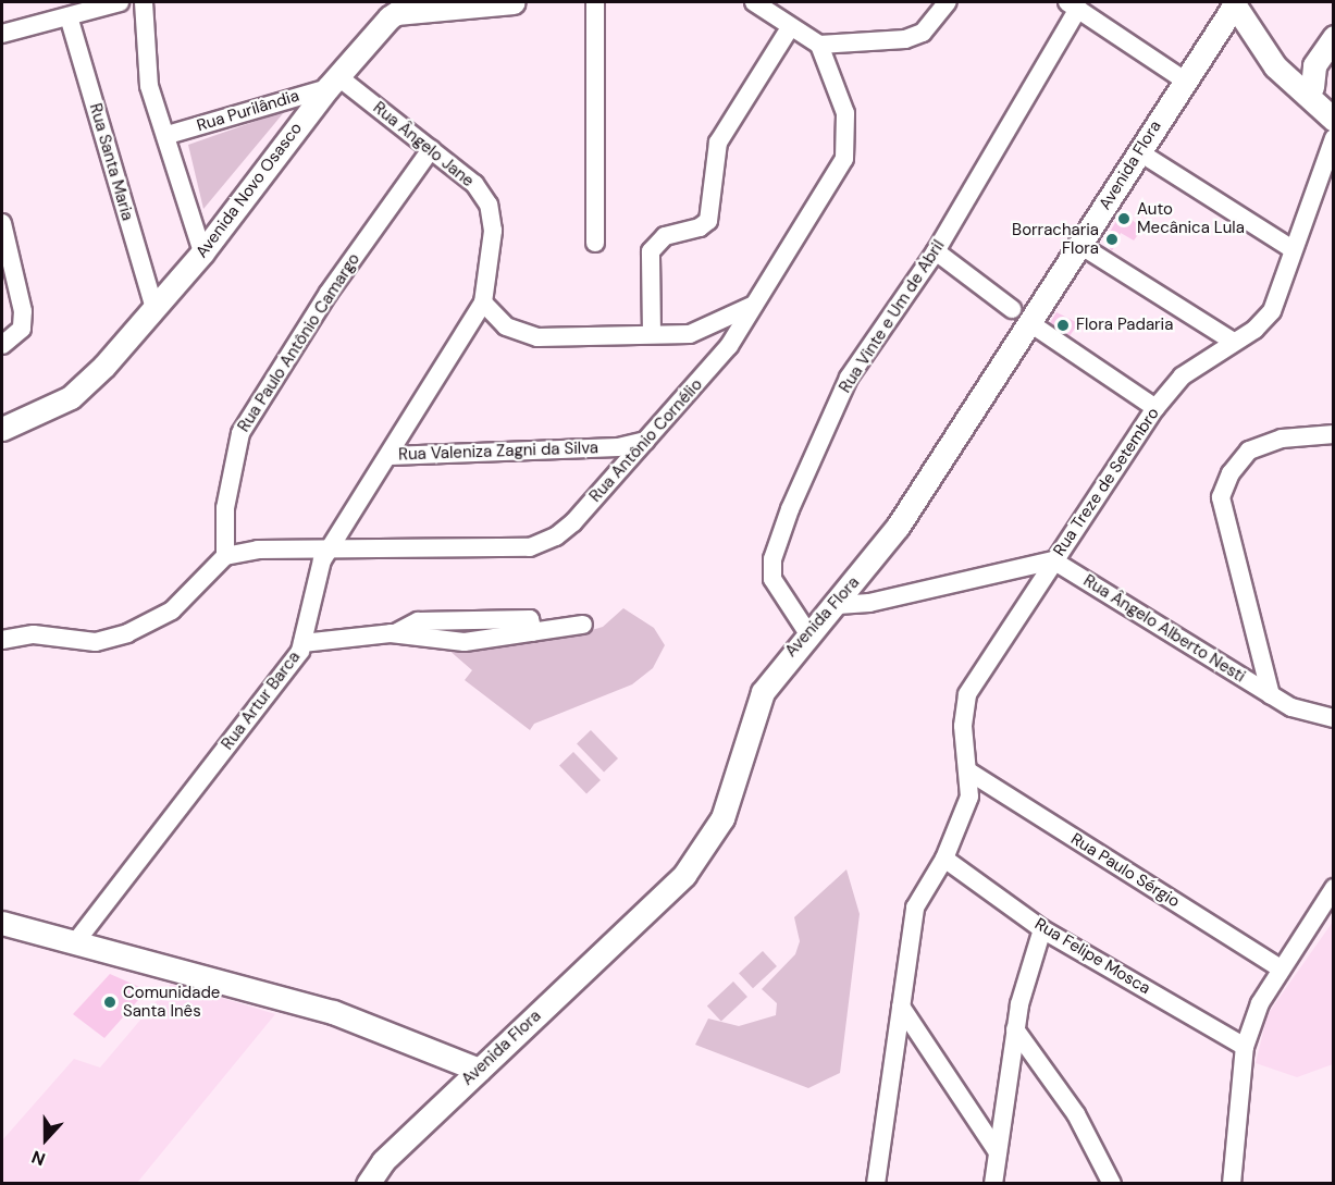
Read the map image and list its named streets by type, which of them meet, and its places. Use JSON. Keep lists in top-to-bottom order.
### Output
{
  "streets": {
    "main road": ["Avenida Flora", "Avenida Novo Osasco"],
    "street": [
      "Rua Purilândia",
      "Rua Ângelo Jane",
      "Rua Santa Maria",
      "Rua Vinte e Um de Abril",
      "Rua Paulo Antônio Camargo",
      "Rua Antônio Cornélio",
      "Rua Valeniza Zagni da Silva",
      "Rua Treze de Setembro",
      "Rua Ângelo Alberto Nesti",
      "Rua Artur Barca",
      "Rua Paulo Sérgio",
      "Rua Felipe Mosca"
    ]
  },
  "crossings": [
    ["Rua Purilândia", "Rua Ângelo Jane"],
    ["Rua Purilândia", "Avenida Novo Osasco"],
    ["Rua Ângelo Jane", "Avenida Novo Osasco"],
    ["Rua Ângelo Jane", "Rua Paulo Antônio Camargo"],
    ["Rua Ângelo Jane", "Rua Artur Barca"],
    ["Rua Santa Maria", "Avenida Novo Osasco"],
    ["Avenida Flora", "Rua Vinte e Um de Abril"],
    ["Rua Paulo Antônio Camargo", "Rua Antônio Cornélio"],
    ["Rua Antônio Cornélio", "Rua Valeniza Zagni da Silva"],
    ["Rua Antônio Cornélio", "Rua Artur Barca"],
    ["Rua Valeniza Zagni da Silva", "Rua Artur Barca"],
    ["Rua Treze de Setembro", "Rua Ângelo Alberto Nesti"],
    ["Rua Treze de Setembro", "Rua Paulo Sérgio"],
    ["Rua Treze de Setembro", "Rua Felipe Mosca"]
  ],
  "places": [
    "Auto Mecânica Lula",
    "Borracharia Flora",
    "Flora Padaria",
    "Comunidade Santa Inês"
  ],
  "north": "bottom"
}
